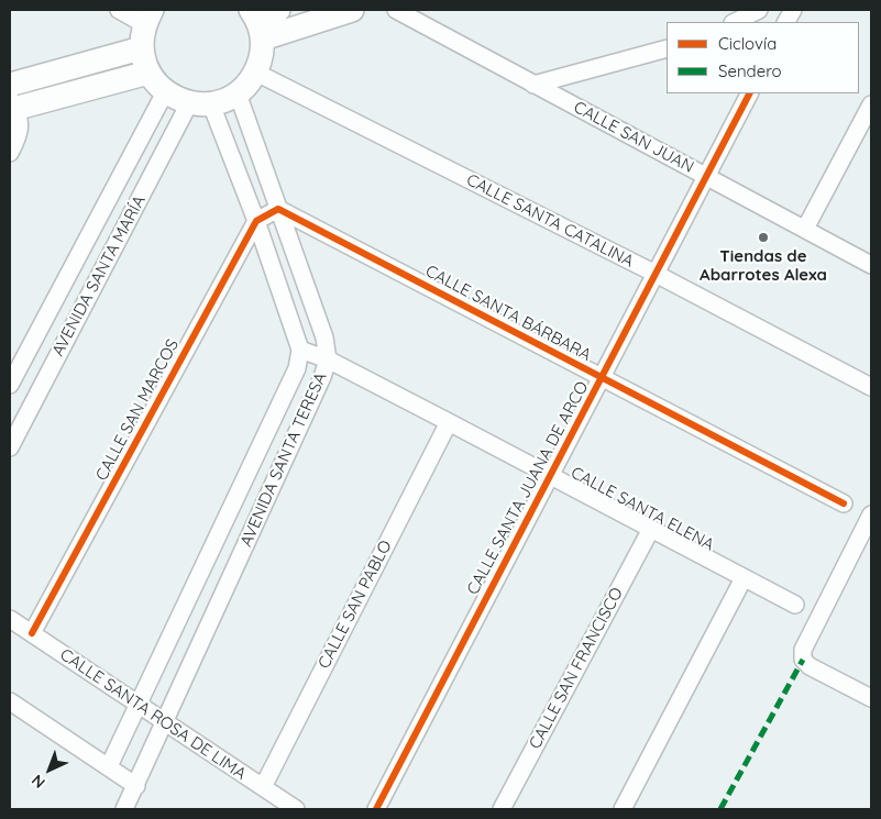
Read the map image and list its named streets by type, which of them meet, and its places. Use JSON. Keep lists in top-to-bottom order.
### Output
{
  "streets": {
    "street": [
      "CALLE SAN JUAN",
      "CALLE SANTA CATALINA",
      "AVENIDA SANTA MARÍA",
      "CALLE SANTA BÁRBARA",
      "CALLE SAN MARCOS",
      "AVENIDA SANTA TERESA",
      "CALLE SANTA JUANA DE ARCO",
      "CALLE SANTA ELENA",
      "CALLE SAN PABLO",
      "CALLE SAN FRANCISCO",
      "CALLE SANTA ROSA DE LIMA"
    ]
  },
  "crossings": [
    ["CALLE SAN JUAN", "CALLE SANTA JUANA DE ARCO"],
    ["CALLE SANTA CATALINA", "CALLE SANTA JUANA DE ARCO"],
    ["AVENIDA SANTA MARÍA", "AVENIDA SANTA TERESA"],
    ["CALLE SANTA BÁRBARA", "AVENIDA SANTA TERESA"],
    ["CALLE SANTA BÁRBARA", "CALLE SANTA JUANA DE ARCO"],
    ["CALLE SAN MARCOS", "AVENIDA SANTA TERESA"],
    ["CALLE SAN MARCOS", "CALLE SANTA ROSA DE LIMA"],
    ["AVENIDA SANTA TERESA", "CALLE SANTA ELENA"],
    ["AVENIDA SANTA TERESA", "CALLE SANTA ROSA DE LIMA"],
    ["CALLE SANTA JUANA DE ARCO", "CALLE SANTA ELENA"],
    ["CALLE SANTA ELENA", "CALLE SAN PABLO"],
    ["CALLE SANTA ELENA", "CALLE SAN FRANCISCO"],
    ["CALLE SAN PABLO", "CALLE SANTA ROSA DE LIMA"]
  ],
  "places": ["Tiendas de Abarrotes Alexa"],
  "legend": ["Ciclovía", "Sendero"],
  "north": "bottom left"
}
